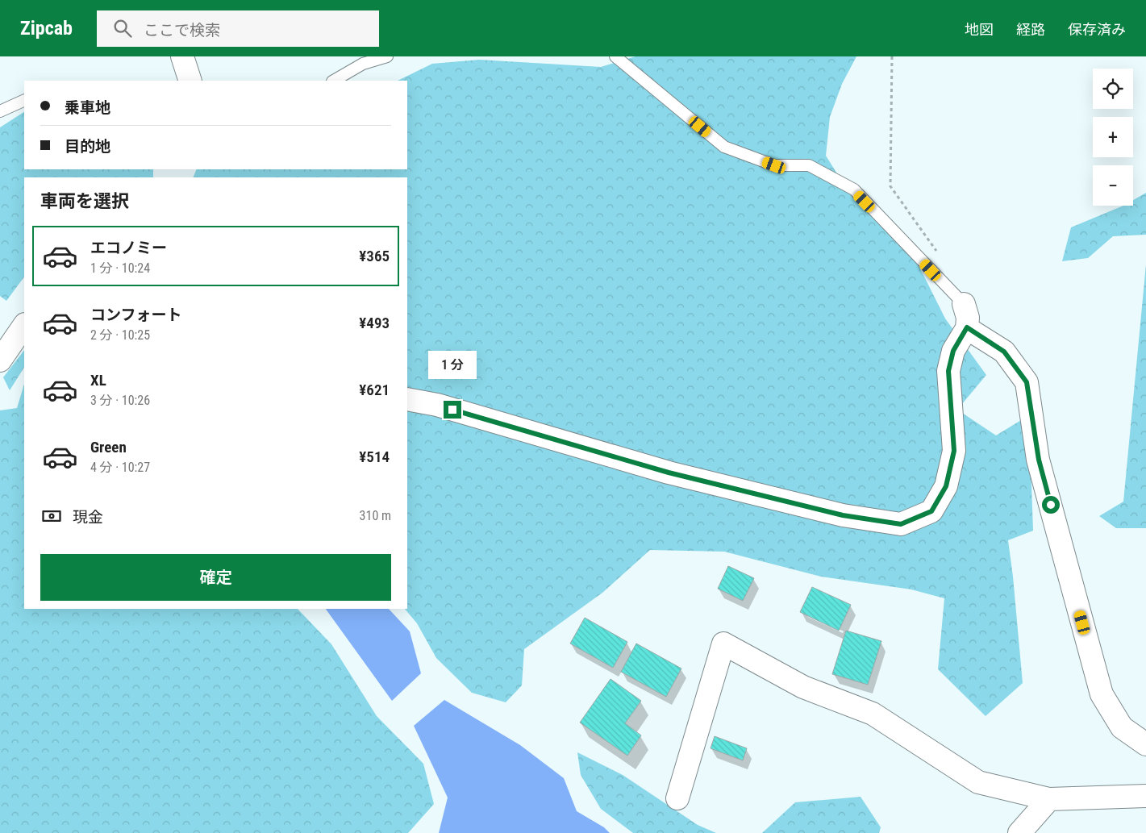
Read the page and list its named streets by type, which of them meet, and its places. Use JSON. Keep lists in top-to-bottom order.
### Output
{
  "page": {
    "header": "Zipcab",
    "search": "ここで検索",
    "nav": ["地図", "経路", "保存済み"],
    "map_buttons": ["+", "−"],
    "banner": ["乗車地", "目的地"],
    "heading": "車両を選択",
    "list": [
      {
        "name": "エコノミー",
        "note": "1 分 · 10:24",
        "value": "¥365"
      },
      {
        "name": "コンフォート",
        "note": "2 分 · 10:25",
        "value": "¥493"
      },
      {
        "name": "XL",
        "note": "3 分 · 10:26",
        "value": "¥621"
      },
      {
        "name": "Green",
        "note": "4 分 · 10:27",
        "value": "¥514"
      }
    ],
    "bubble": "1 分",
    "pay": ["現金", "310 m"],
    "buttons": "確定"
  }
}
